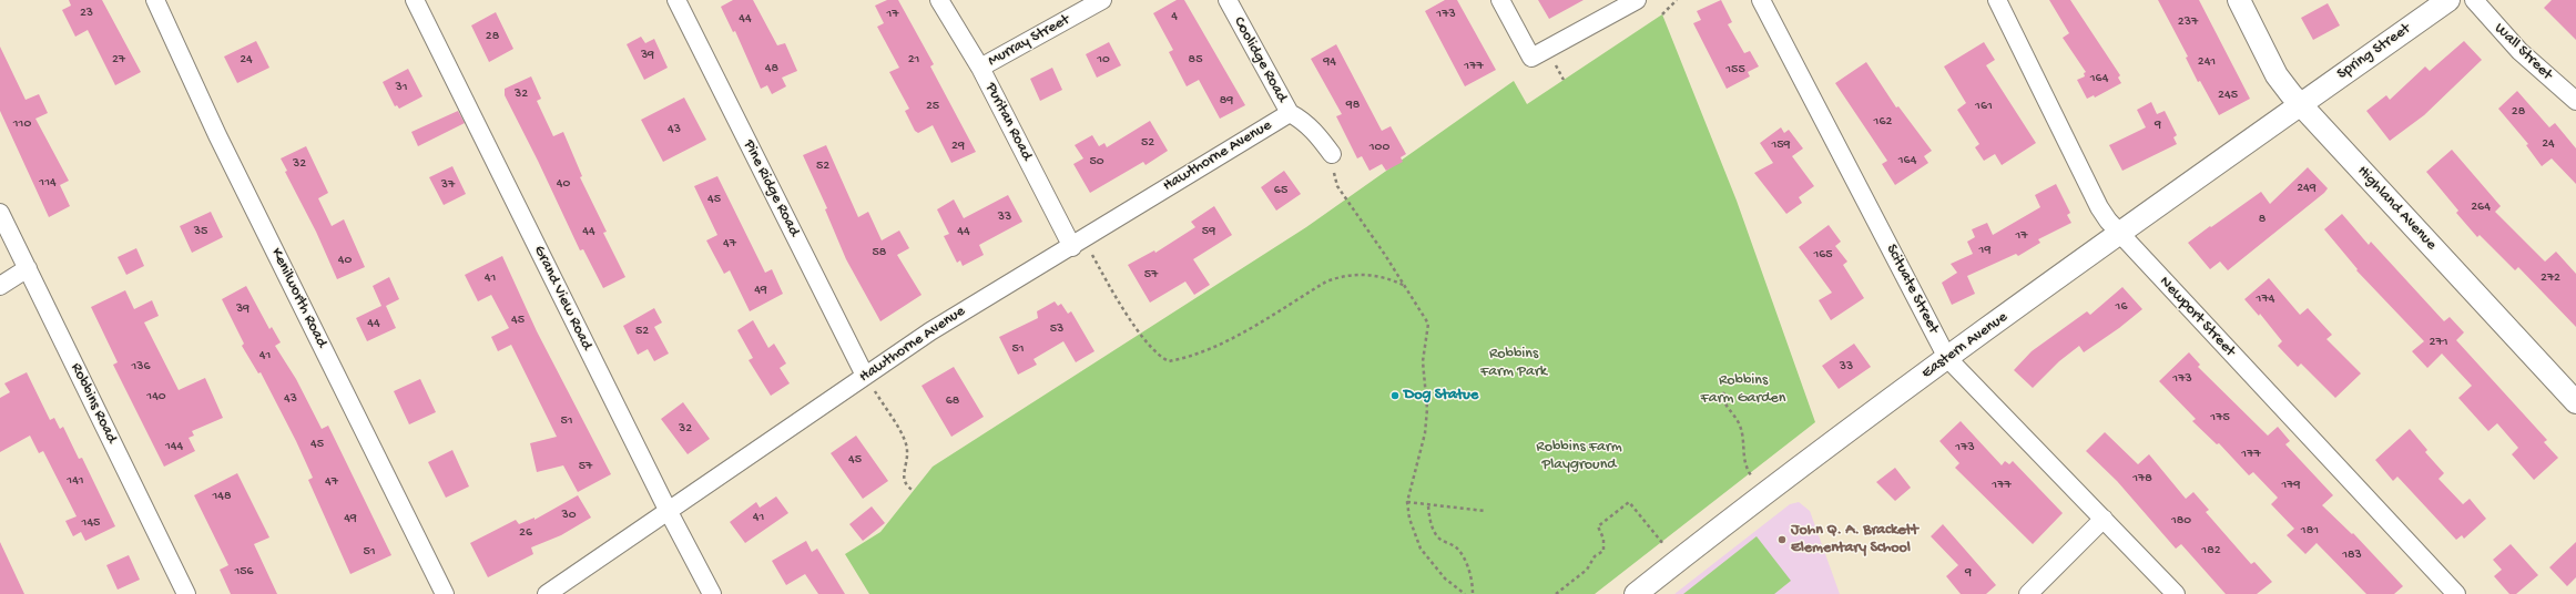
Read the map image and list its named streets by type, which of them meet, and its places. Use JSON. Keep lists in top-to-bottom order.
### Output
{
  "streets": {
    "street": [
      "Murray Street",
      "Spring Street",
      "Wall Street",
      "Coolidge Road",
      "Puritan Road",
      "Hawthorne Avenue",
      "Pine Ridge Road",
      "Highland Avenue",
      "Scituate Street",
      "Kenilworth Road",
      "Grand View Road",
      "Newport Street",
      "Eastern Avenue",
      "Robbins Road"
    ]
  },
  "crossings": [
    ["Murray Street", "Puritan Road"],
    ["Spring Street", "Highland Avenue"],
    ["Spring Street", "Eastern Avenue"],
    ["Coolidge Road", "Hawthorne Avenue"],
    ["Puritan Road", "Hawthorne Avenue"],
    ["Hawthorne Avenue", "Pine Ridge Road"],
    ["Hawthorne Avenue", "Grand View Road"],
    ["Highland Avenue", "Eastern Avenue"],
    ["Scituate Street", "Eastern Avenue"],
    ["Newport Street", "Eastern Avenue"]
  ],
  "parks": ["Robbins Farm Park", "Robbins Farm Garden", "Robbins Farm Playground"],
  "places": ["Dog Statue", "John Q. A. Brackett Elementary School"],
  "house_numbers": [
    "23",
    "17",
    "173",
    "4",
    "44",
    "237",
    "28",
    "39",
    "27",
    "24",
    "21",
    "10",
    "85",
    "94",
    "241",
    "177",
    "48",
    "155",
    "164",
    "31",
    "32",
    "245",
    "89",
    "98",
    "25",
    "161",
    "28",
    "162",
    "110",
    "9",
    "43",
    "52",
    "24",
    "159",
    "29",
    "100",
    "164",
    "50",
    "32",
    "52",
    "114",
    "40",
    "37",
    "249",
    "65",
    "45",
    "264",
    "33",
    "8",
    "35",
    "44",
    "44",
    "59",
    "17",
    "47",
    "19",
    "58",
    "165",
    "40",
    "57",
    "41",
    "272",
    "49",
    "174",
    "16",
    "39",
    "45",
    "44",
    "53",
    "52",
    "271",
    "51",
    "41",
    "136",
    "33",
    "173",
    "140",
    "43",
    "68",
    "175",
    "51",
    "32",
    "45",
    "144",
    "173",
    "177",
    "45",
    "57",
    "178",
    "141",
    "47",
    "177",
    "179",
    "148",
    "30",
    "41",
    "49",
    "180",
    "145",
    "181",
    "26",
    "182",
    "51",
    "183",
    "156",
    "9"
  ]
}
